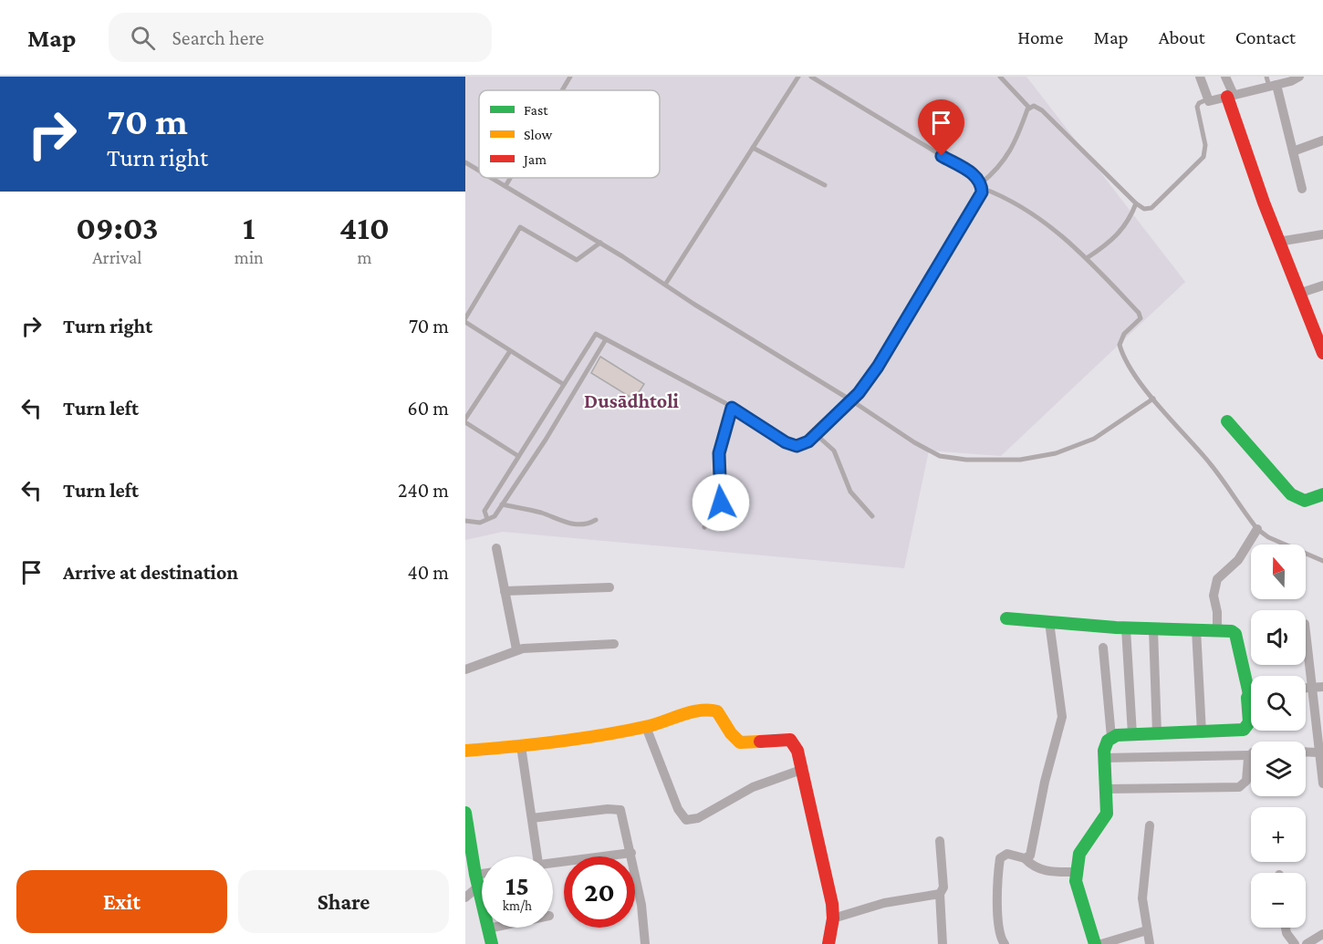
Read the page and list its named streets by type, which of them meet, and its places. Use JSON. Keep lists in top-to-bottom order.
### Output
{
  "districts": ["Dusādhtoli"],
  "legend": ["Fast", "Slow", "Jam"],
  "north": "top",
  "page": {
    "header": "Map",
    "search": "Search here",
    "nav": [
      "Home",
      "Map",
      "About",
      "Contact"
    ],
    "turn": ["70 m", "Turn right"],
    "eta": [
      "09:03",
      "Arrival",
      "1",
      "min",
      "410",
      "m"
    ],
    "list": [
      {
        "name": "Turn right",
        "value": "70 m"
      },
      {
        "name": "Turn left",
        "value": "60 m"
      },
      {
        "name": "Turn left",
        "value": "240 m"
      },
      {
        "name": "Arrive at destination",
        "value": "40 m"
      }
    ],
    "map_buttons": ["+", "−"],
    "speed": "15 km/h",
    "limit": "20",
    "buttons": ["Exit", "Share"]
  }
}
